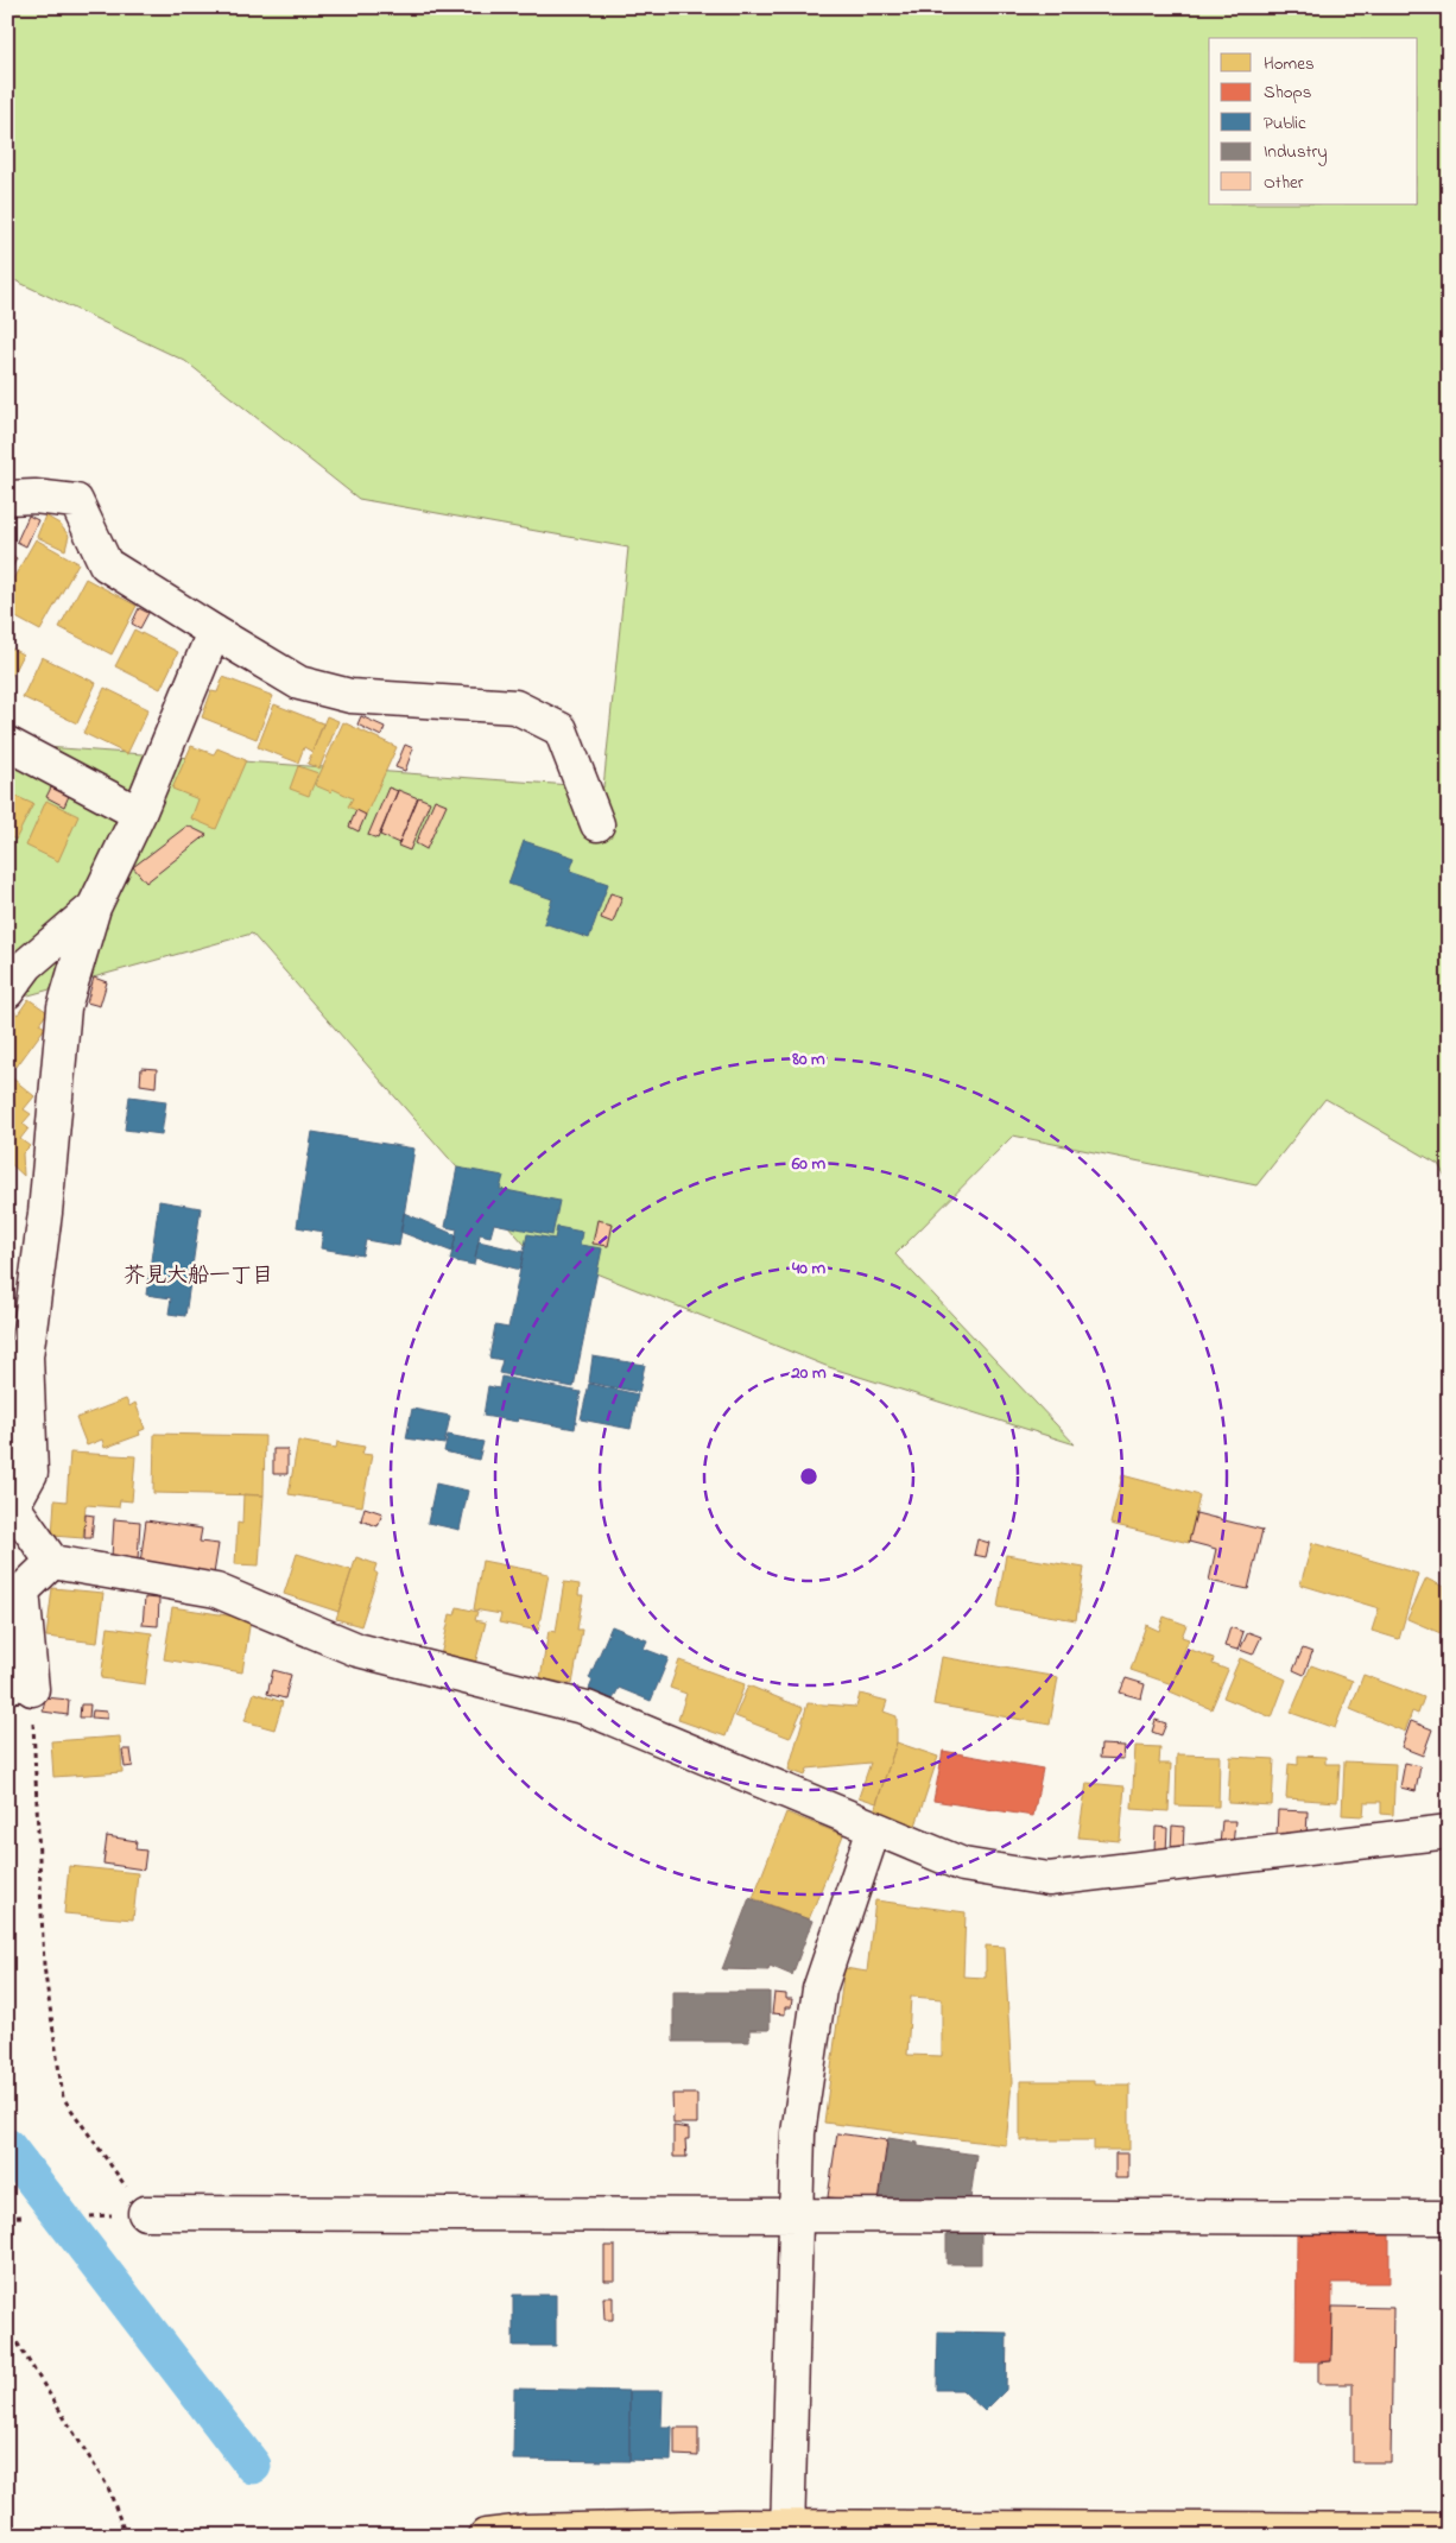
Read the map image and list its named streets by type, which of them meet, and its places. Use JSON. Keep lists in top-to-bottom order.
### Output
{
  "districts": ["芥見大船一丁目"],
  "legend": [
    "Homes",
    "Shops",
    "Public",
    "Industry",
    "Other"
  ],
  "rings": [
    "80 m",
    "60 m",
    "40 m",
    "20 m"
  ]
}
